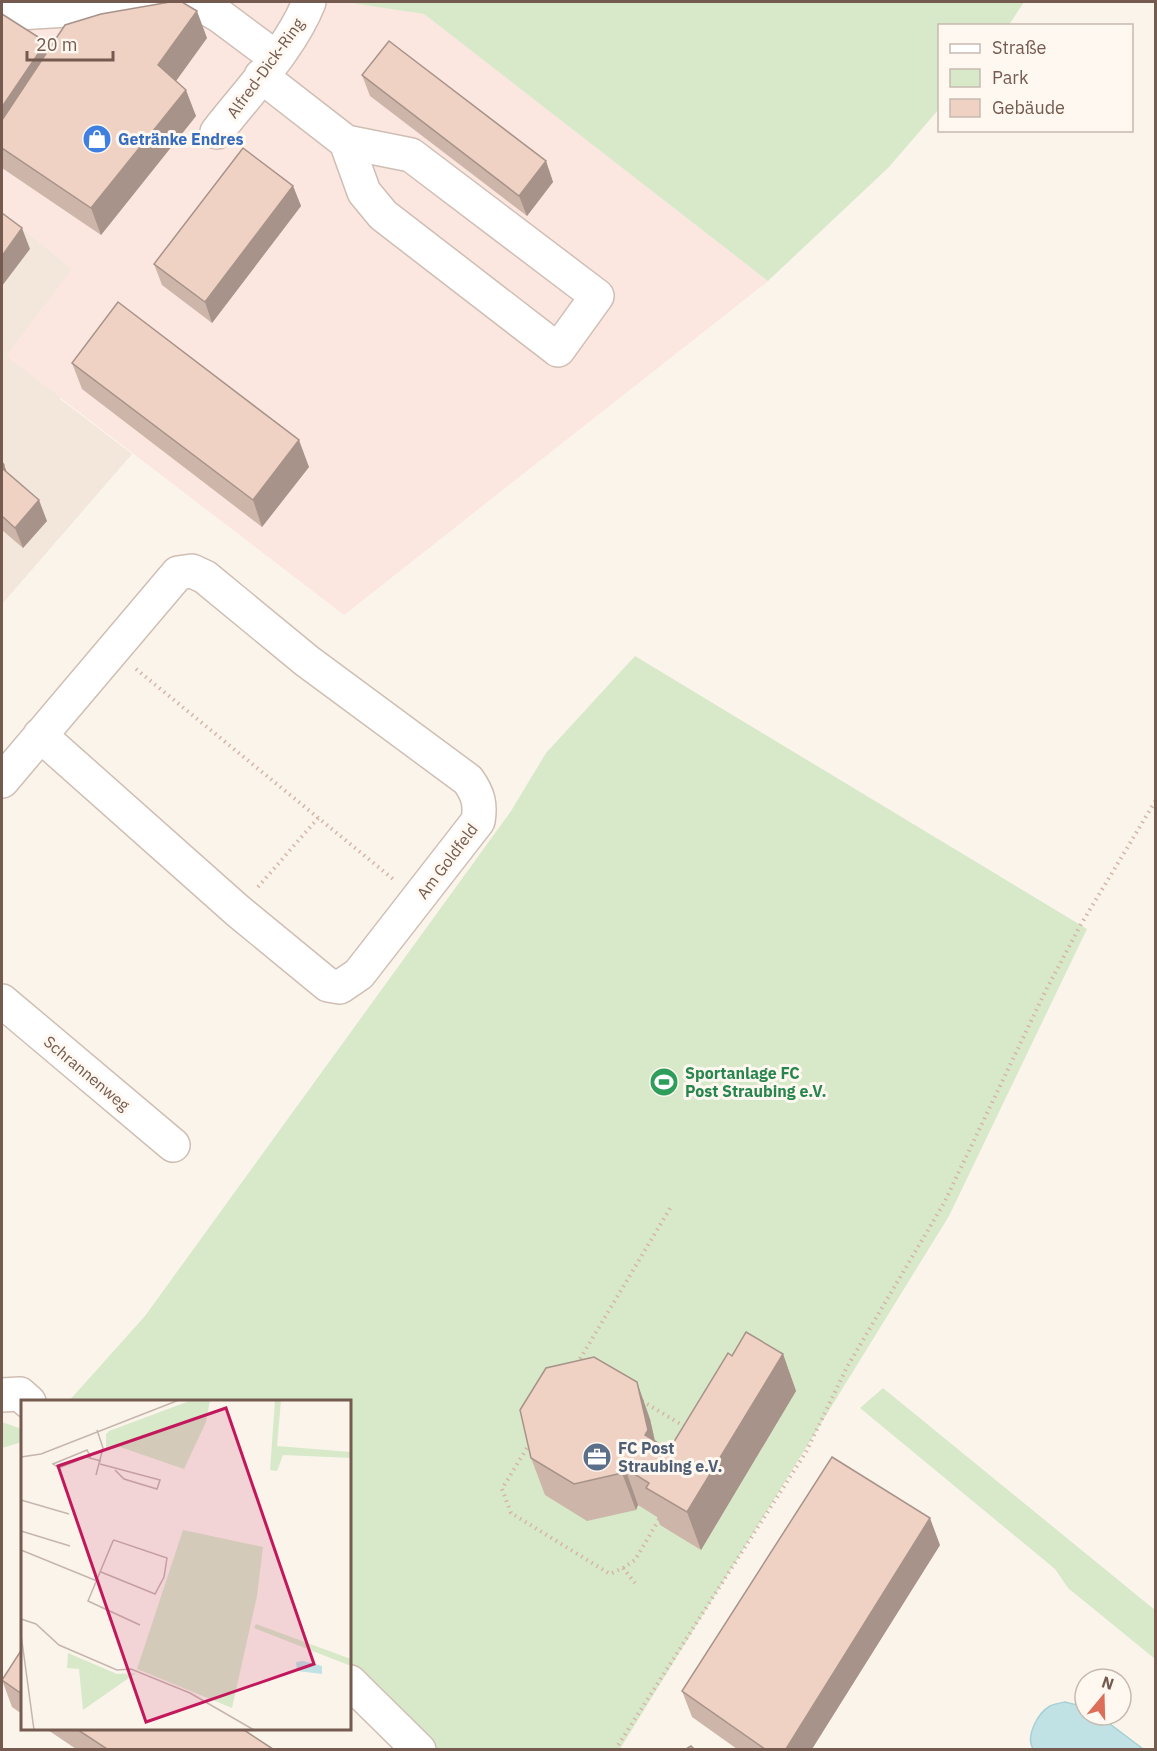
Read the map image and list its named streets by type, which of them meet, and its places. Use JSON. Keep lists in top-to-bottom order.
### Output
{
  "streets": {
    "street": ["Alfred-Dick-Ring", "Am Goldfeld", "Schrannenweg"]
  },
  "places": {
    "shop": ["Getränke Endres"],
    "sports": ["Sportanlage FC Post Straubing e.V."],
    "office": ["FC Post Straubing e.V."]
  },
  "legend": ["Straße", "Park", "Gebäude"],
  "scale_bar": "20 m",
  "north": "top"
}
